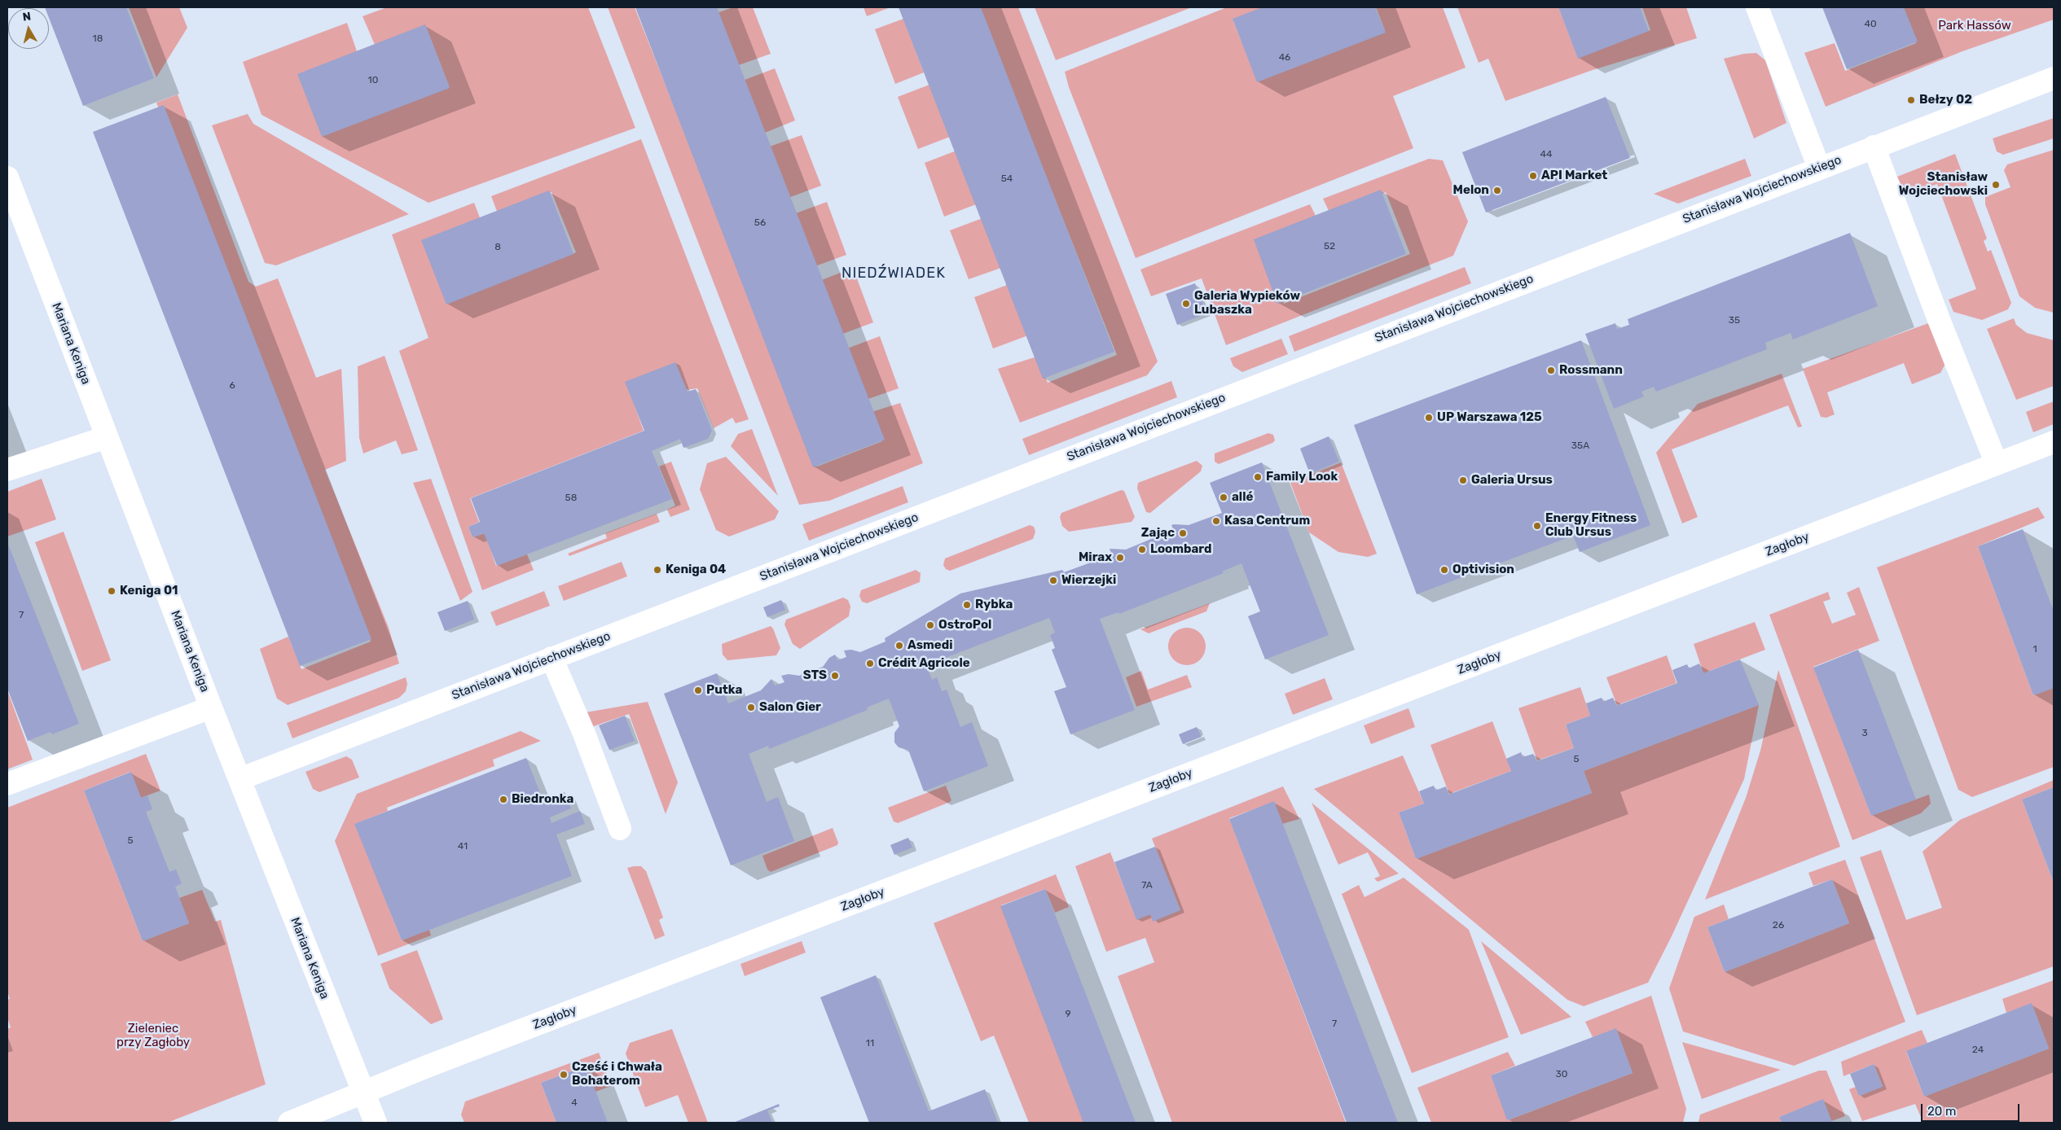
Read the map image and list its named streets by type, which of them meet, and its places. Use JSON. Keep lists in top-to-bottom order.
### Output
{
  "streets": {
    "street": ["Stanisława Wojciechowskiego", "Mariana Keniga", "Zagłoby"]
  },
  "crossings": [
    ["Stanisława Wojciechowskiego", "Mariana Keniga"],
    ["Mariana Keniga", "Zagłoby"]
  ],
  "districts": ["NIEDŹWIADEK"],
  "parks": ["Park Hassów", "Zieleniec przy Zagłoby"],
  "places": [
    "Bełzy 02",
    "API Market",
    "Stanisław Wojciechowski",
    "Melon",
    "Galeria Wypieków Lubaszka",
    "Rossmann",
    "UP Warszawa 125",
    "Family Look",
    "Galeria Ursus",
    "allé",
    "Kasa Centrum",
    "Energy Fitness Club Ursus",
    "Zając",
    "Loombard",
    "Mirax",
    "Keniga 04",
    "Optivision",
    "Wierzejki",
    "Keniga 01",
    "Rybka",
    "OstroPol",
    "Asmedi",
    "Crédit Agricole",
    "STS",
    "Putka",
    "Salon Gier",
    "Biedronka",
    "Cześć i Chwała Bohaterom"
  ],
  "house_numbers": [
    "40",
    "18",
    "46",
    "10",
    "44",
    "54",
    "56",
    "52",
    "8",
    "35",
    "6",
    "35A",
    "58",
    "7",
    "1",
    "3",
    "5",
    "5",
    "41",
    "7A",
    "26",
    "9",
    "7",
    "11",
    "24",
    "30",
    "4"
  ],
  "scale_bar": "20 m",
  "north": "top"
}
